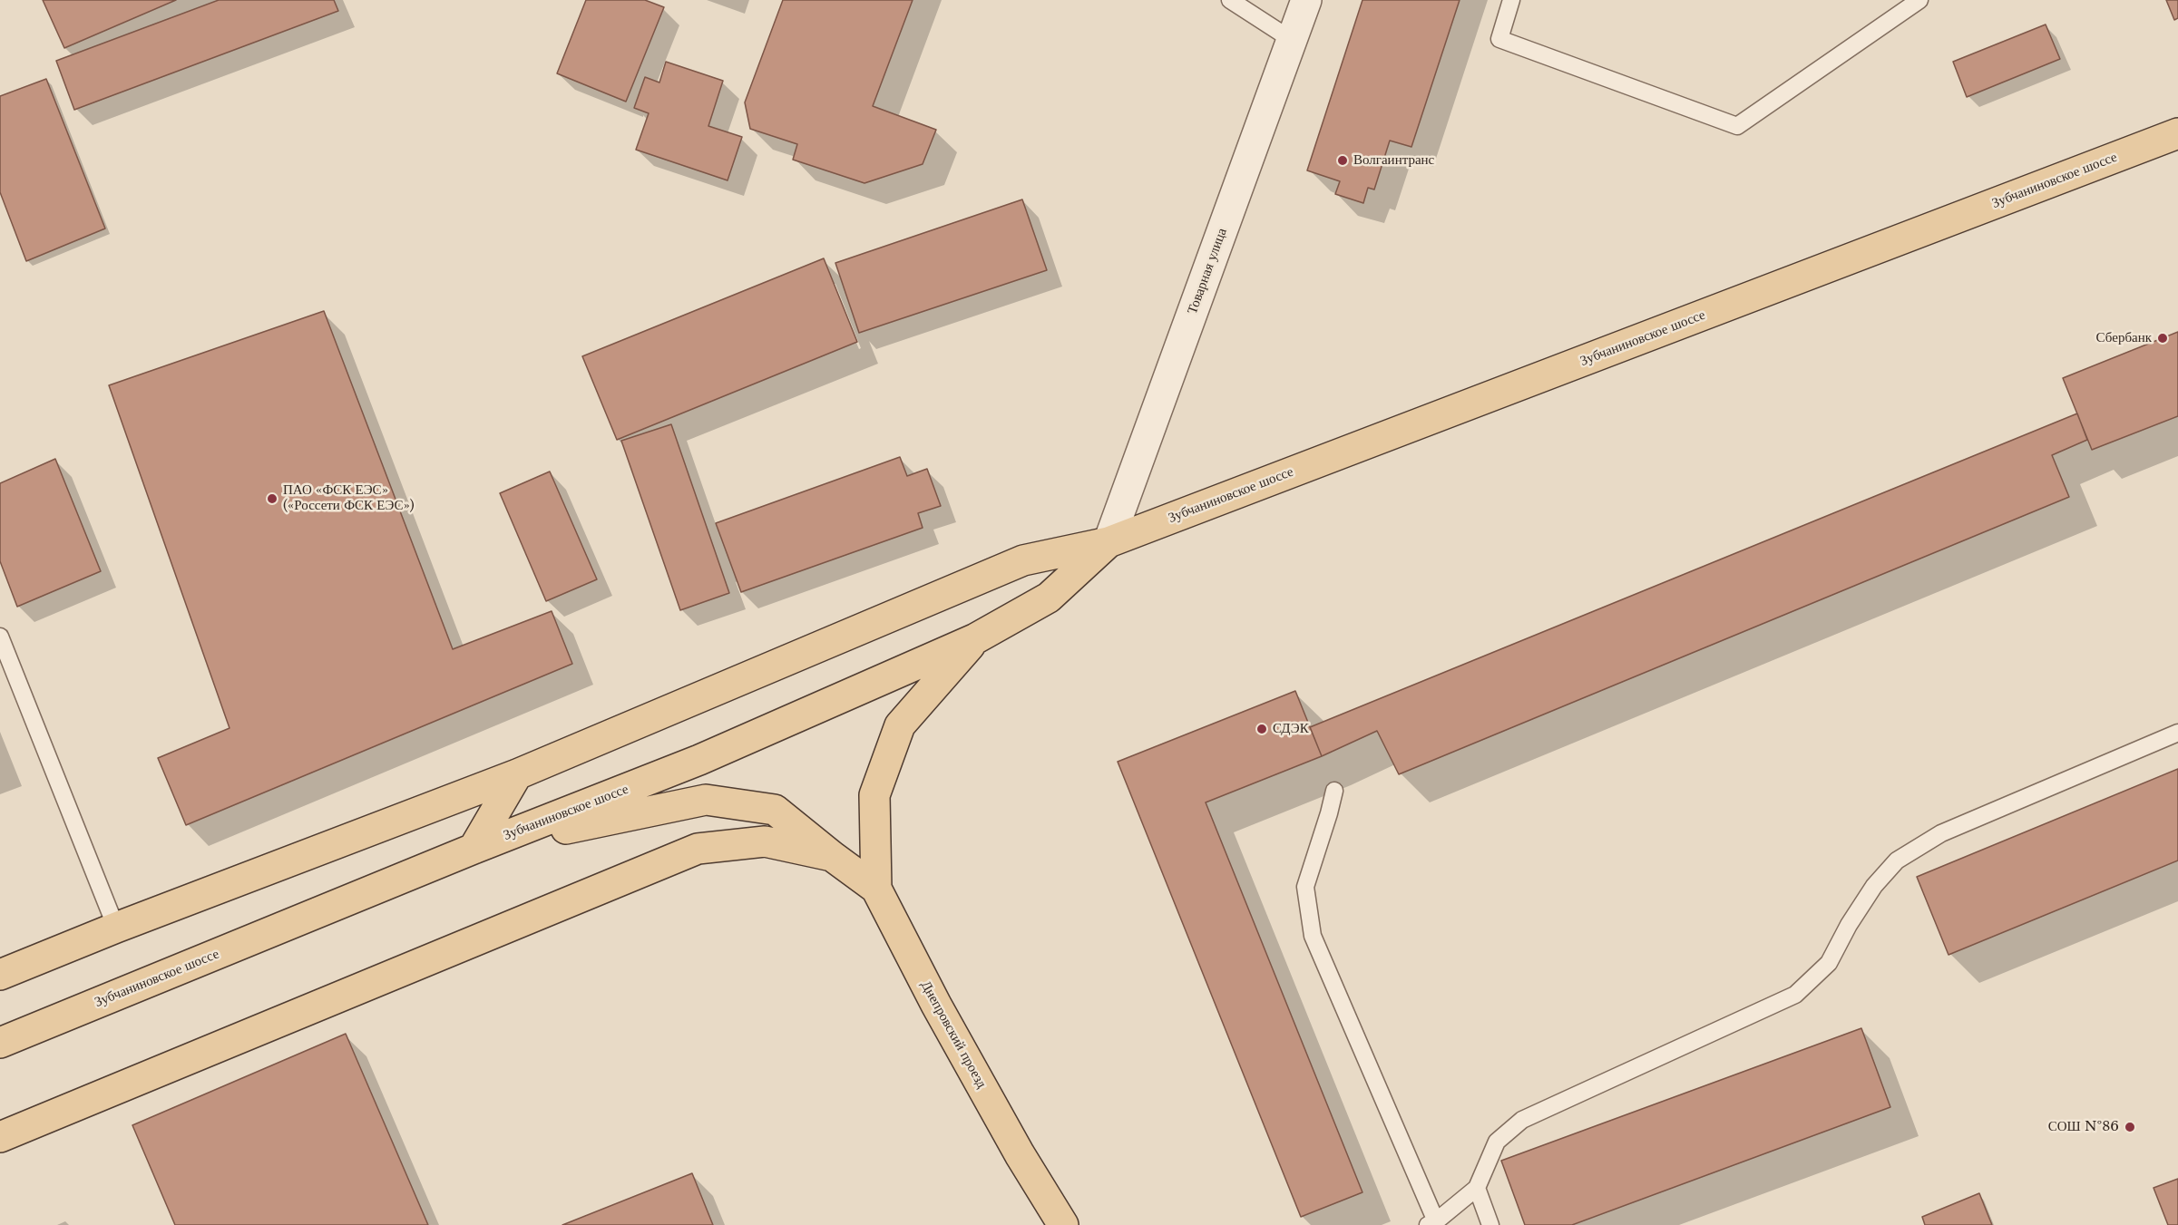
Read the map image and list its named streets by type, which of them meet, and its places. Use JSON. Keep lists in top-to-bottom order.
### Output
{
  "streets": {
    "main road": ["Зубчаниновское шоссе", "Днепровский проезд"],
    "street": ["Товарная улица"]
  },
  "crossings": [
    ["Зубчаниновское шоссе", "Товарная улица"],
    ["Зубчаниновское шоссе", "Днепровский проезд"]
  ],
  "places": [
    "Волгаинтранс",
    "Сбербанк",
    "ПАО «ФСК ЕЭС» («Россети ФСК ЕЭС»)",
    "СДЭК",
    "СОШ №86"
  ]
}
